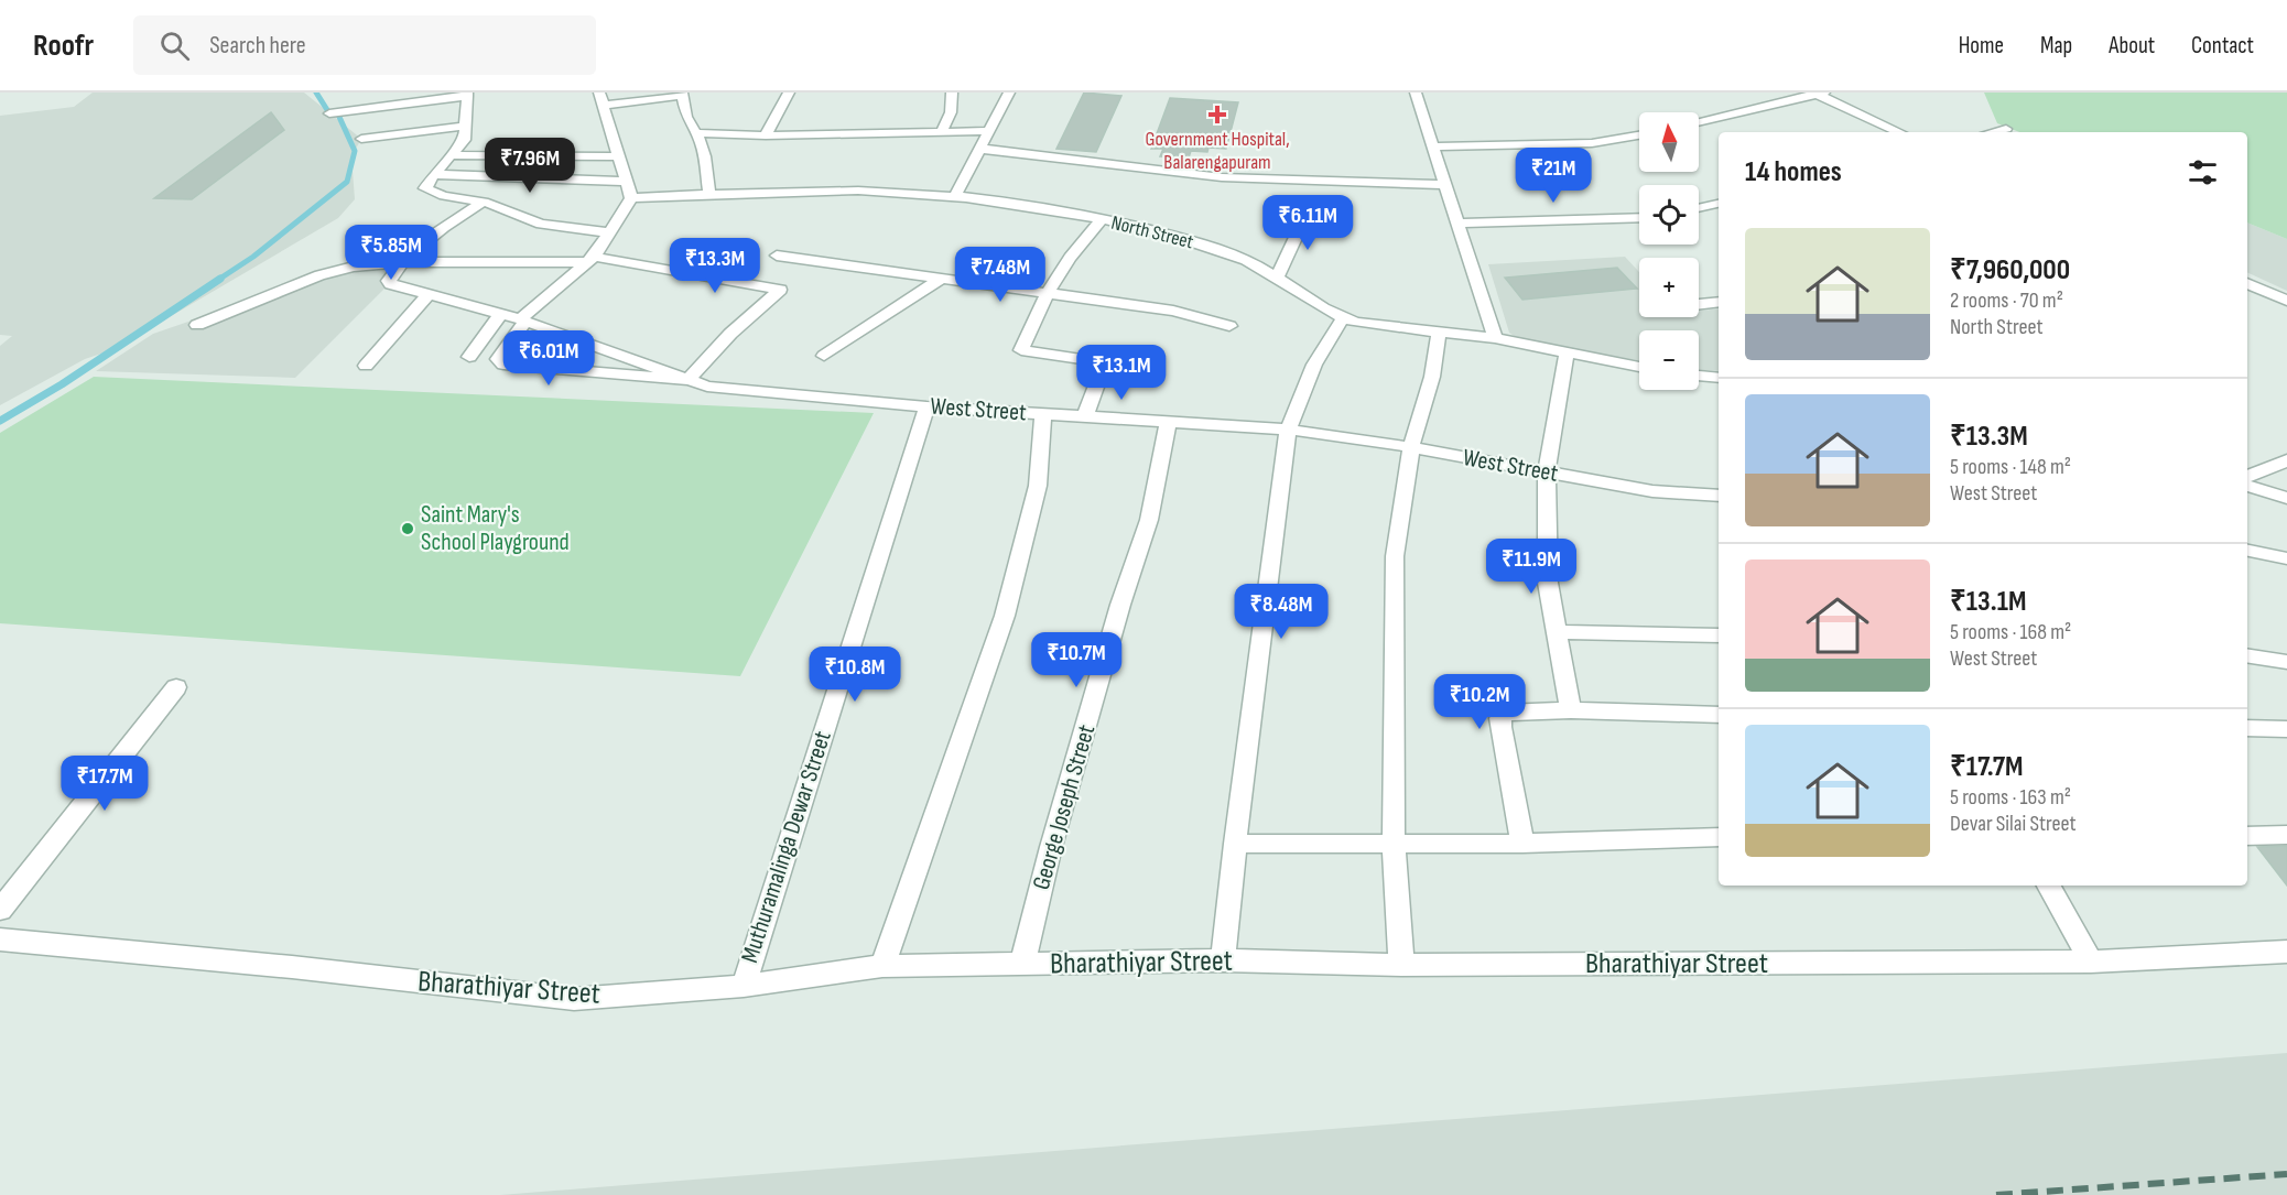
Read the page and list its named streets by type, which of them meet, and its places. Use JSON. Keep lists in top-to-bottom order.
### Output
{
  "streets": {
    "street": [
      "North Street",
      "West Street",
      "George Joseph Street",
      "Muthuramalinga Dewar Street",
      "Bharathiyar Street"
    ]
  },
  "crossings": [
    ["West Street", "George Joseph Street"],
    ["West Street", "Muthuramalinga Dewar Street"],
    ["George Joseph Street", "Bharathiyar Street"],
    ["Muthuramalinga Dewar Street", "Bharathiyar Street"]
  ],
  "places": {
    "health": ["Government Hospital, Balarengapuram"],
    "other": ["Saint Mary's School Playground"]
  },
  "north": "top",
  "page": {
    "header": "Roofr",
    "search": "Search here",
    "nav": [
      "Home",
      "Map",
      "About",
      "Contact"
    ],
    "map_buttons": ["+", "−"],
    "heading": "14 homes",
    "price": [
      "₹7.96M",
      "₹21M",
      "₹6.11M",
      "₹5.85M",
      "₹13.3M",
      "₹7.48M",
      "₹6.01M",
      "₹13.1M",
      "₹11.9M",
      "₹8.48M",
      "₹10.7M",
      "₹10.8M",
      "₹10.2M",
      "₹17.7M"
    ],
    "list": [
      {
        "name": "₹7,960,000",
        "note": "2 rooms · 70 m² · North Street"
      },
      {
        "name": "₹13.3M",
        "note": "5 rooms · 148 m² · West Street"
      },
      {
        "name": "₹13.1M",
        "note": "5 rooms · 168 m² · West Street"
      },
      {
        "name": "₹17.7M",
        "note": "5 rooms · 163 m² · Devar Silai Street"
      }
    ]
  }
}
